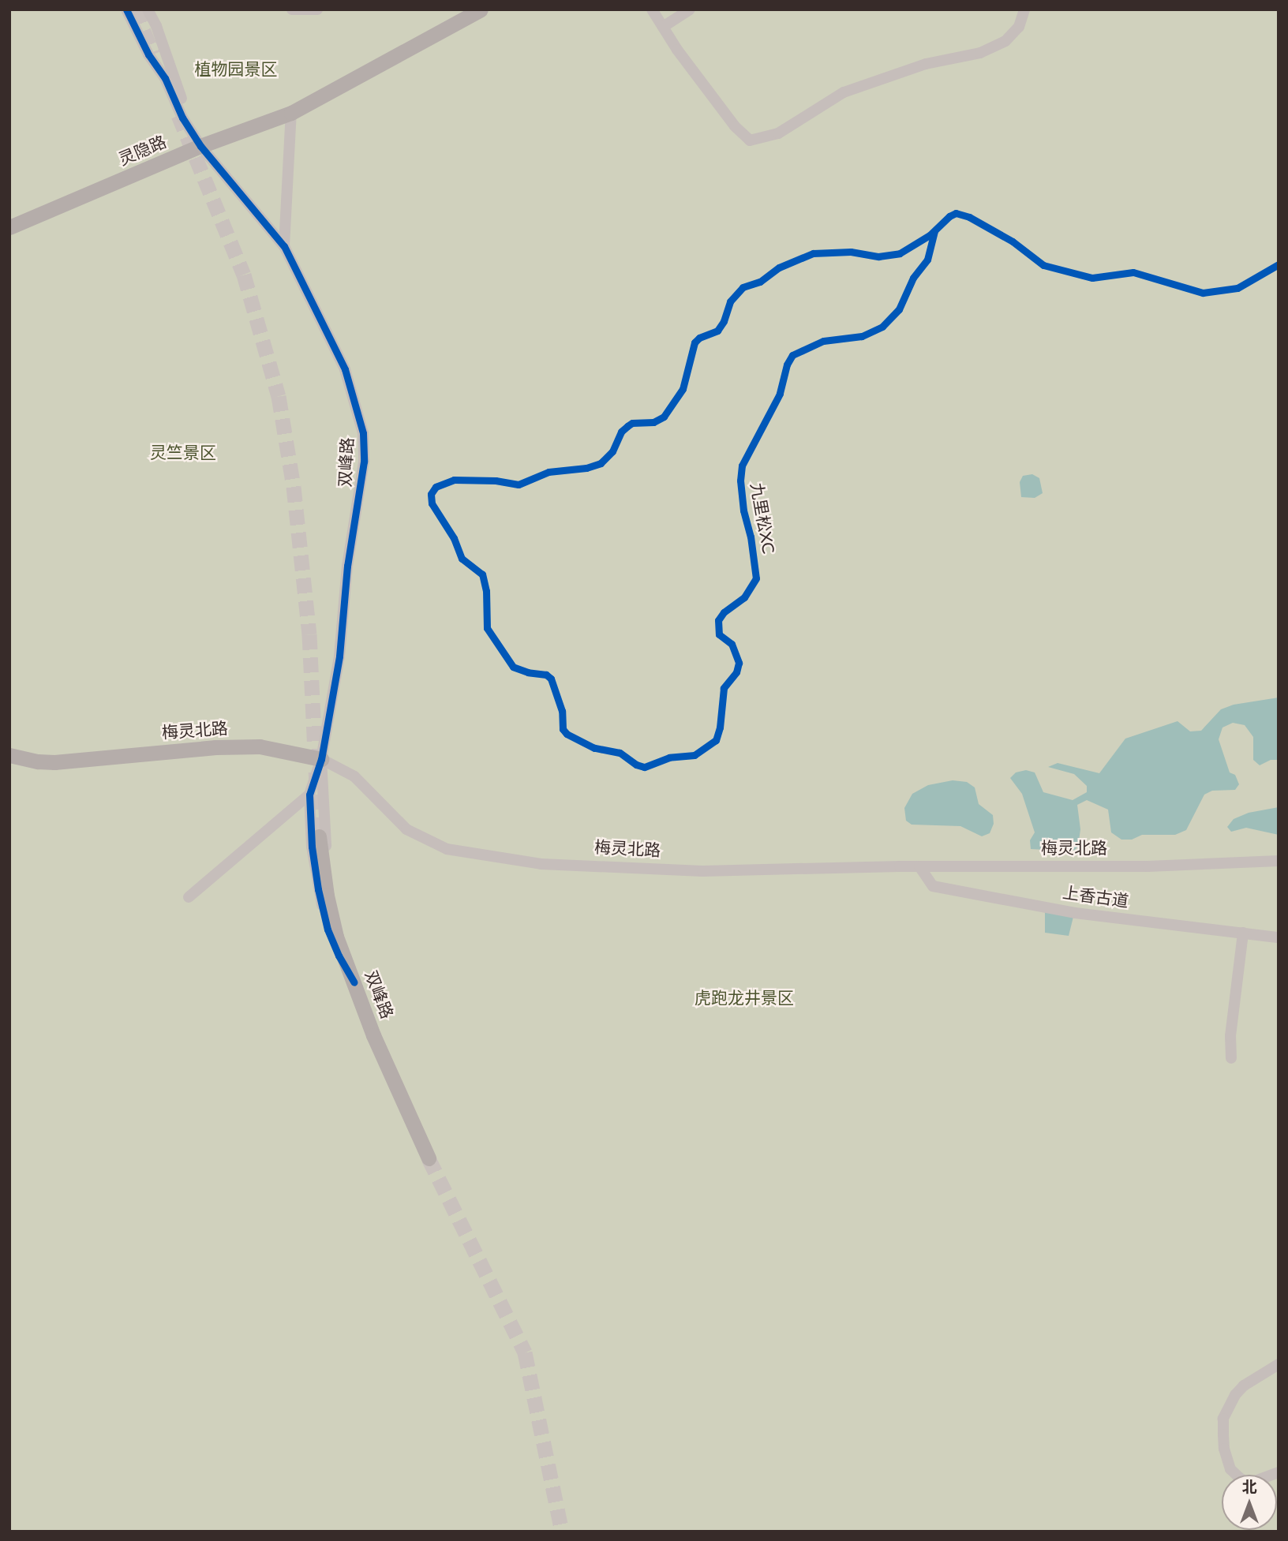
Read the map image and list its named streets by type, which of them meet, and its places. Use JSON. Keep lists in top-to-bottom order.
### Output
{
  "streets": {
    "main road": ["灵隐路", "双峰路", "梅灵北路"],
    "street": ["上香古道"],
    "cycle path": ["九里松XC"]
  },
  "crossings": [
    ["灵隐路", "双峰路"],
    ["双峰路", "梅灵北路"],
    ["梅灵北路", "上香古道"]
  ],
  "parks": ["植物园景区", "灵竺景区", "虎跑龙井景区"],
  "north": "top"
}
